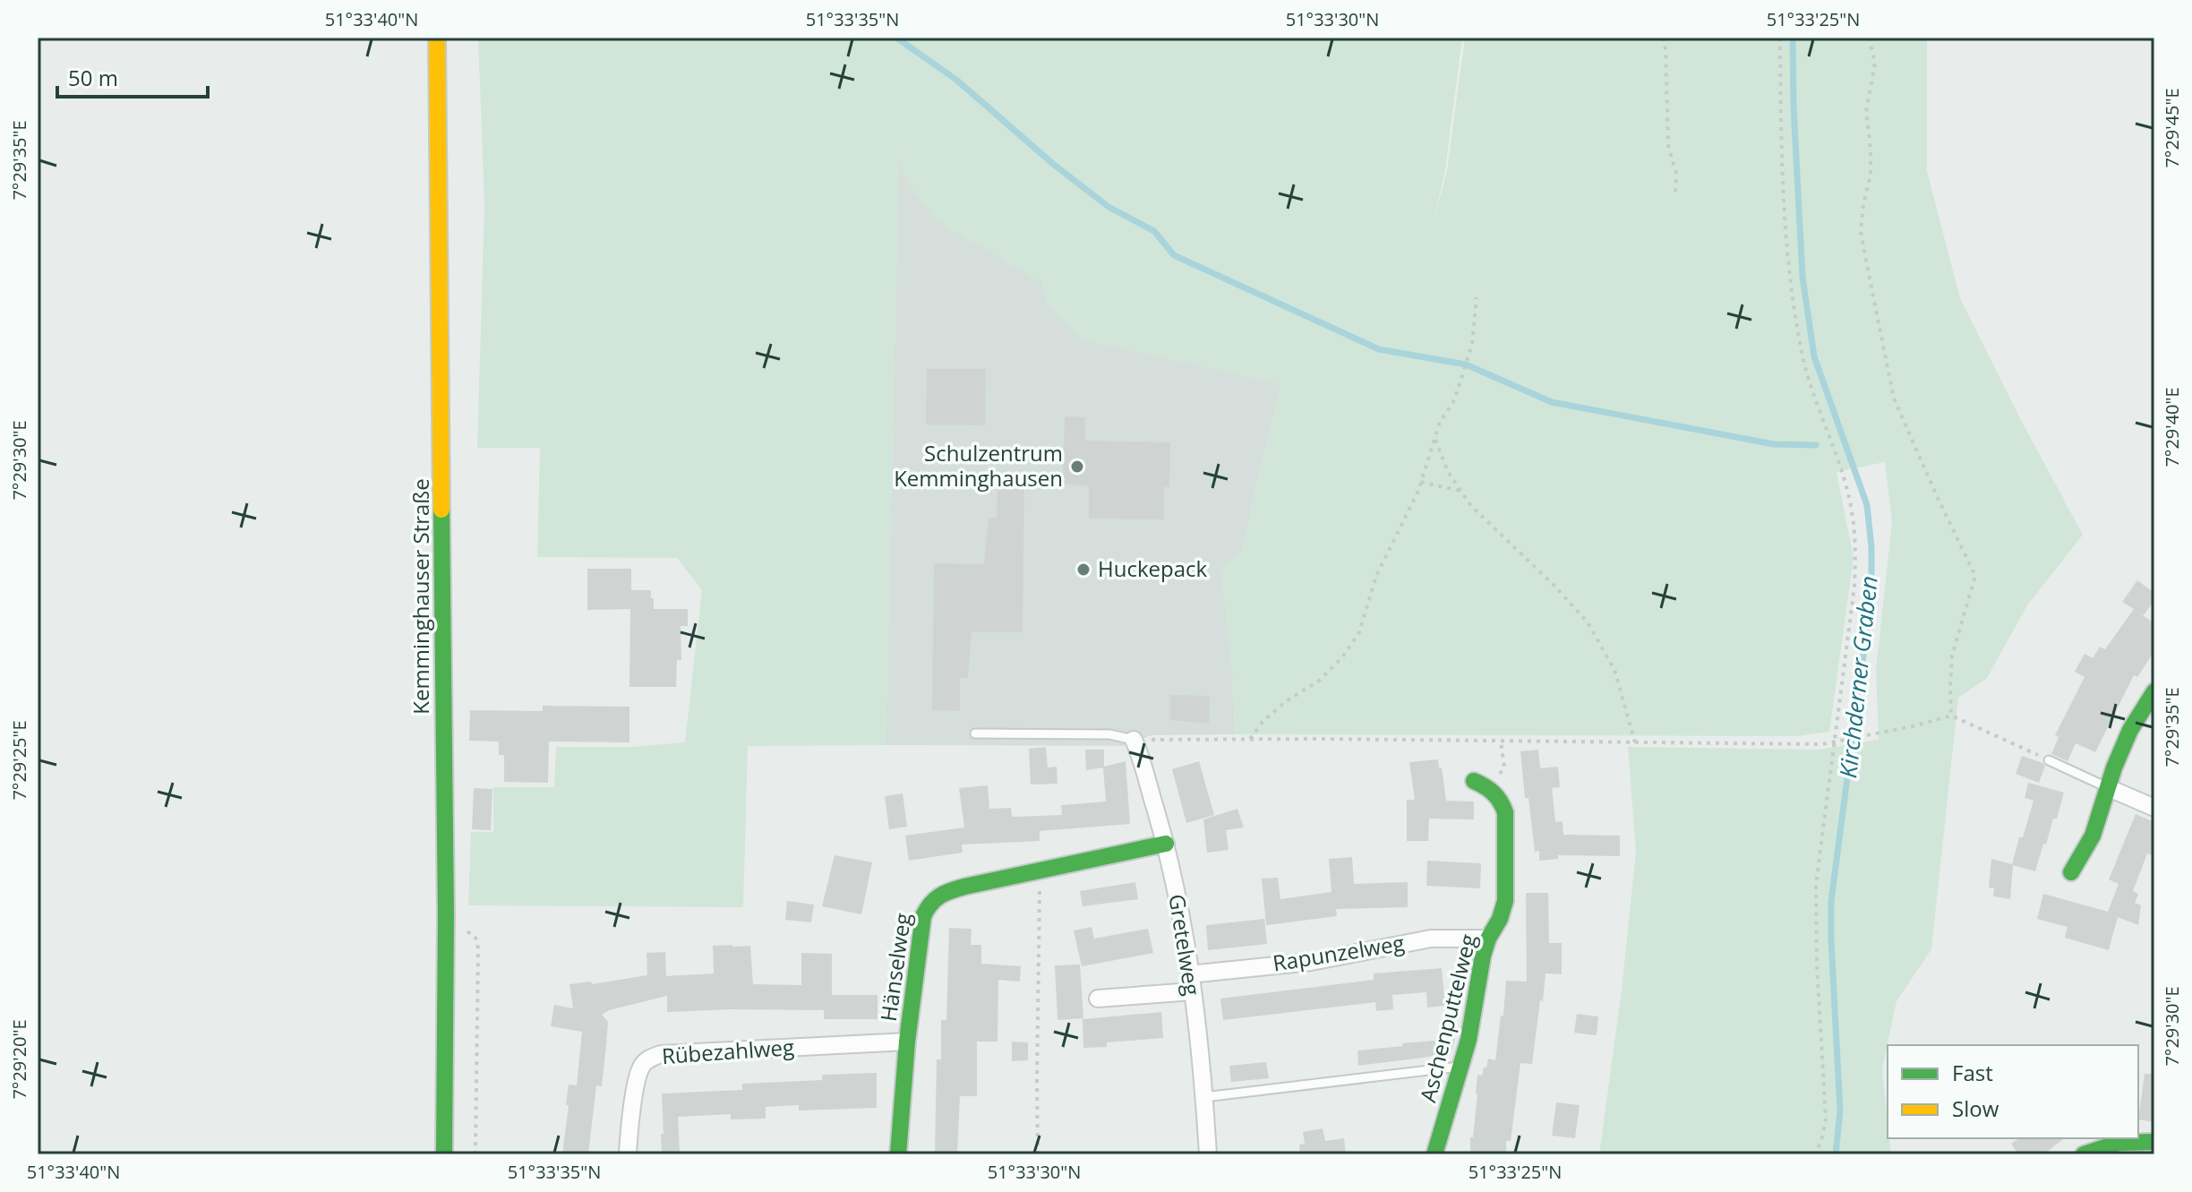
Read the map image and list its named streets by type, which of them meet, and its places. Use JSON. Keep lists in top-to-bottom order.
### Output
{
  "streets": {
    "street": [
      "Kemminghauser Straße",
      "Gretelweg",
      "Rapunzelweg",
      "Hänselweg",
      "Aschenputtelweg",
      "Rübezahlweg"
    ]
  },
  "crossings": [
    ["Gretelweg", "Rapunzelweg"],
    ["Gretelweg", "Hänselweg"],
    ["Rapunzelweg", "Aschenputtelweg"],
    ["Hänselweg", "Rübezahlweg"]
  ],
  "water": ["Kirchderner Graben"],
  "places": ["Schulzentrum Kemminghausen", "Huckepack"],
  "legend": ["Fast", "Slow"],
  "scale_bar": "50 m",
  "coordinates": [
    "51°33'40\"N",
    "51°33'35\"N",
    "51°33'30\"N",
    "51°33'25\"N",
    "7°29'45\"E",
    "7°29'35\"E",
    "7°29'40\"E",
    "7°29'30\"E",
    "7°29'25\"E",
    "7°29'20\"E"
  ]
}
